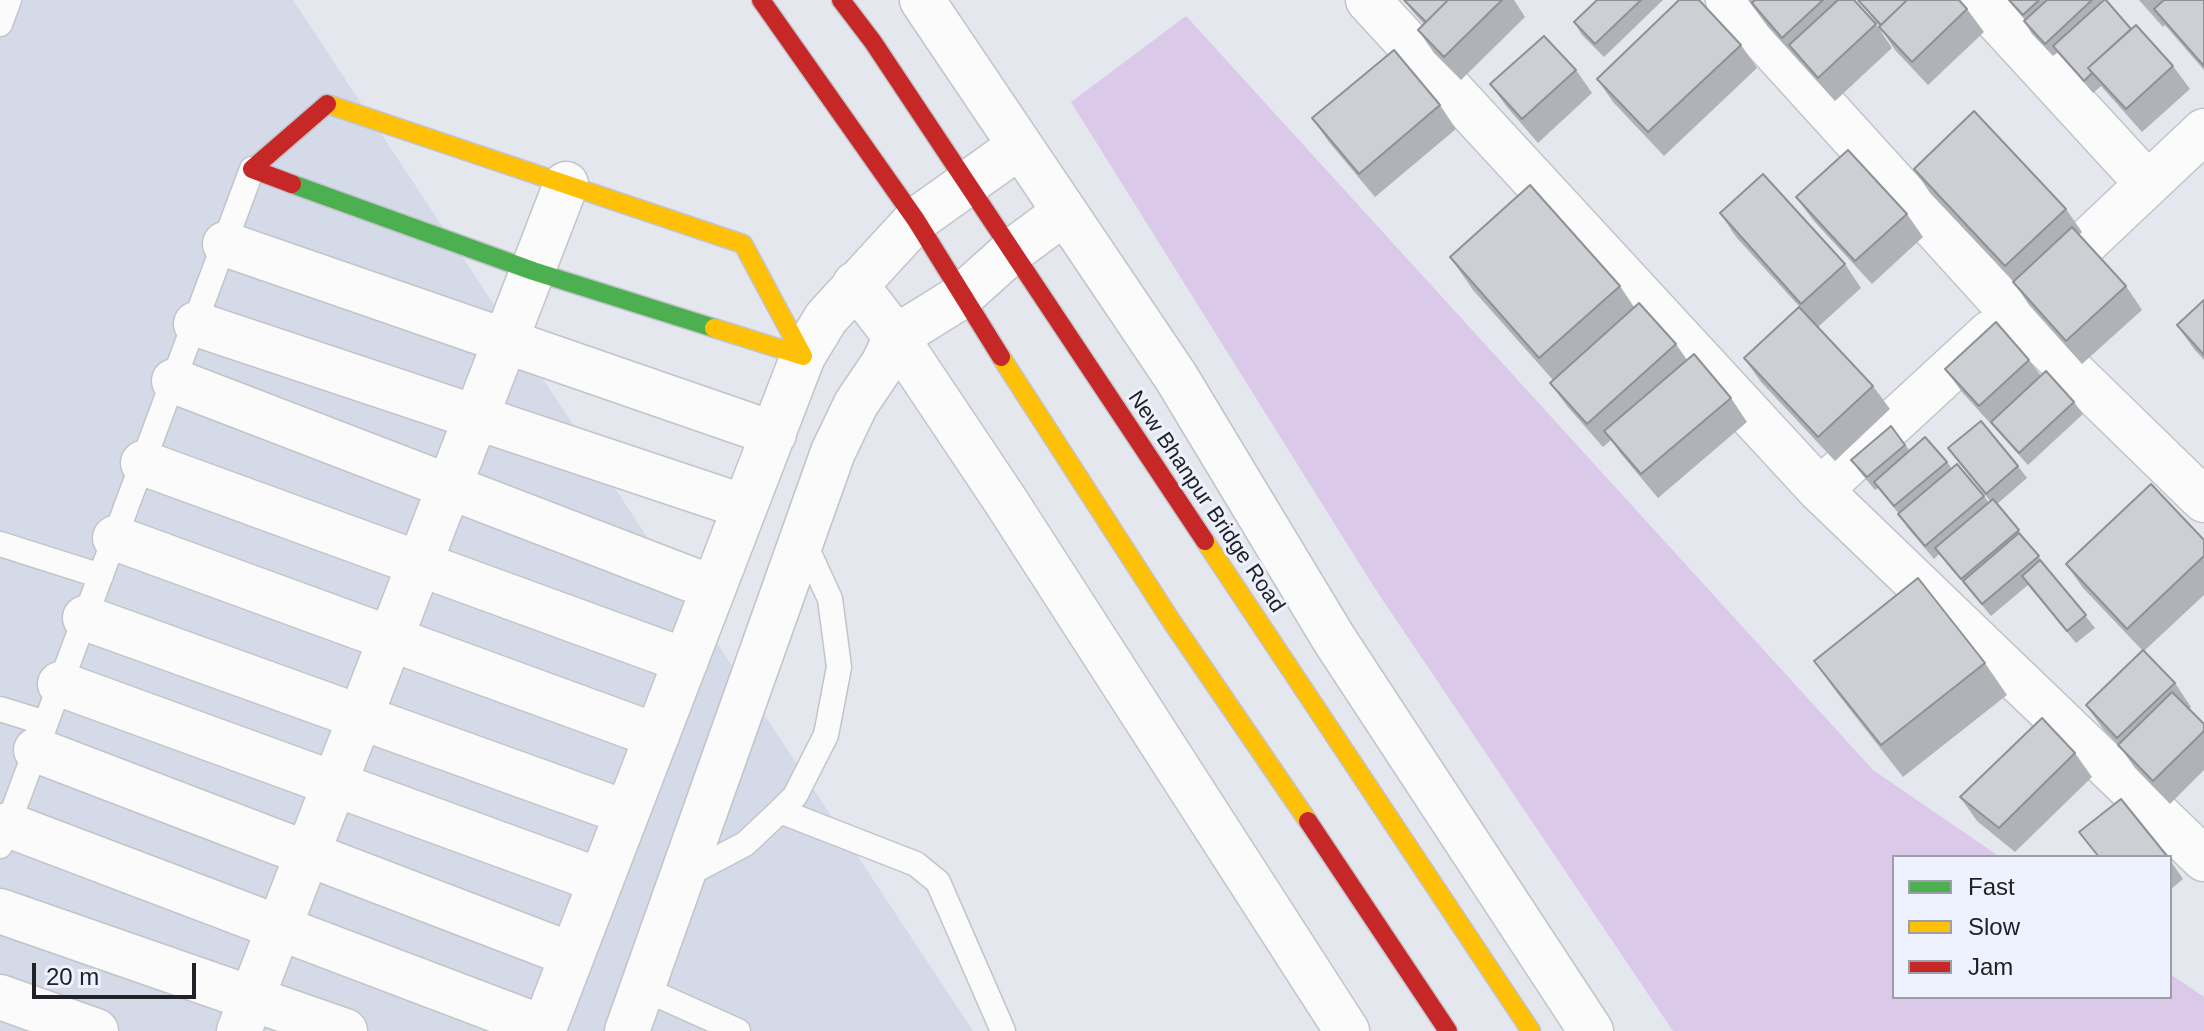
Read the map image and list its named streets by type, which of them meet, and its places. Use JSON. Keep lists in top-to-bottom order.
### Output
{
  "streets": {
    "street": ["New Bhanpur Bridge Road"]
  },
  "legend": ["Fast", "Slow", "Jam"],
  "scale_bar": "20 m"
}
